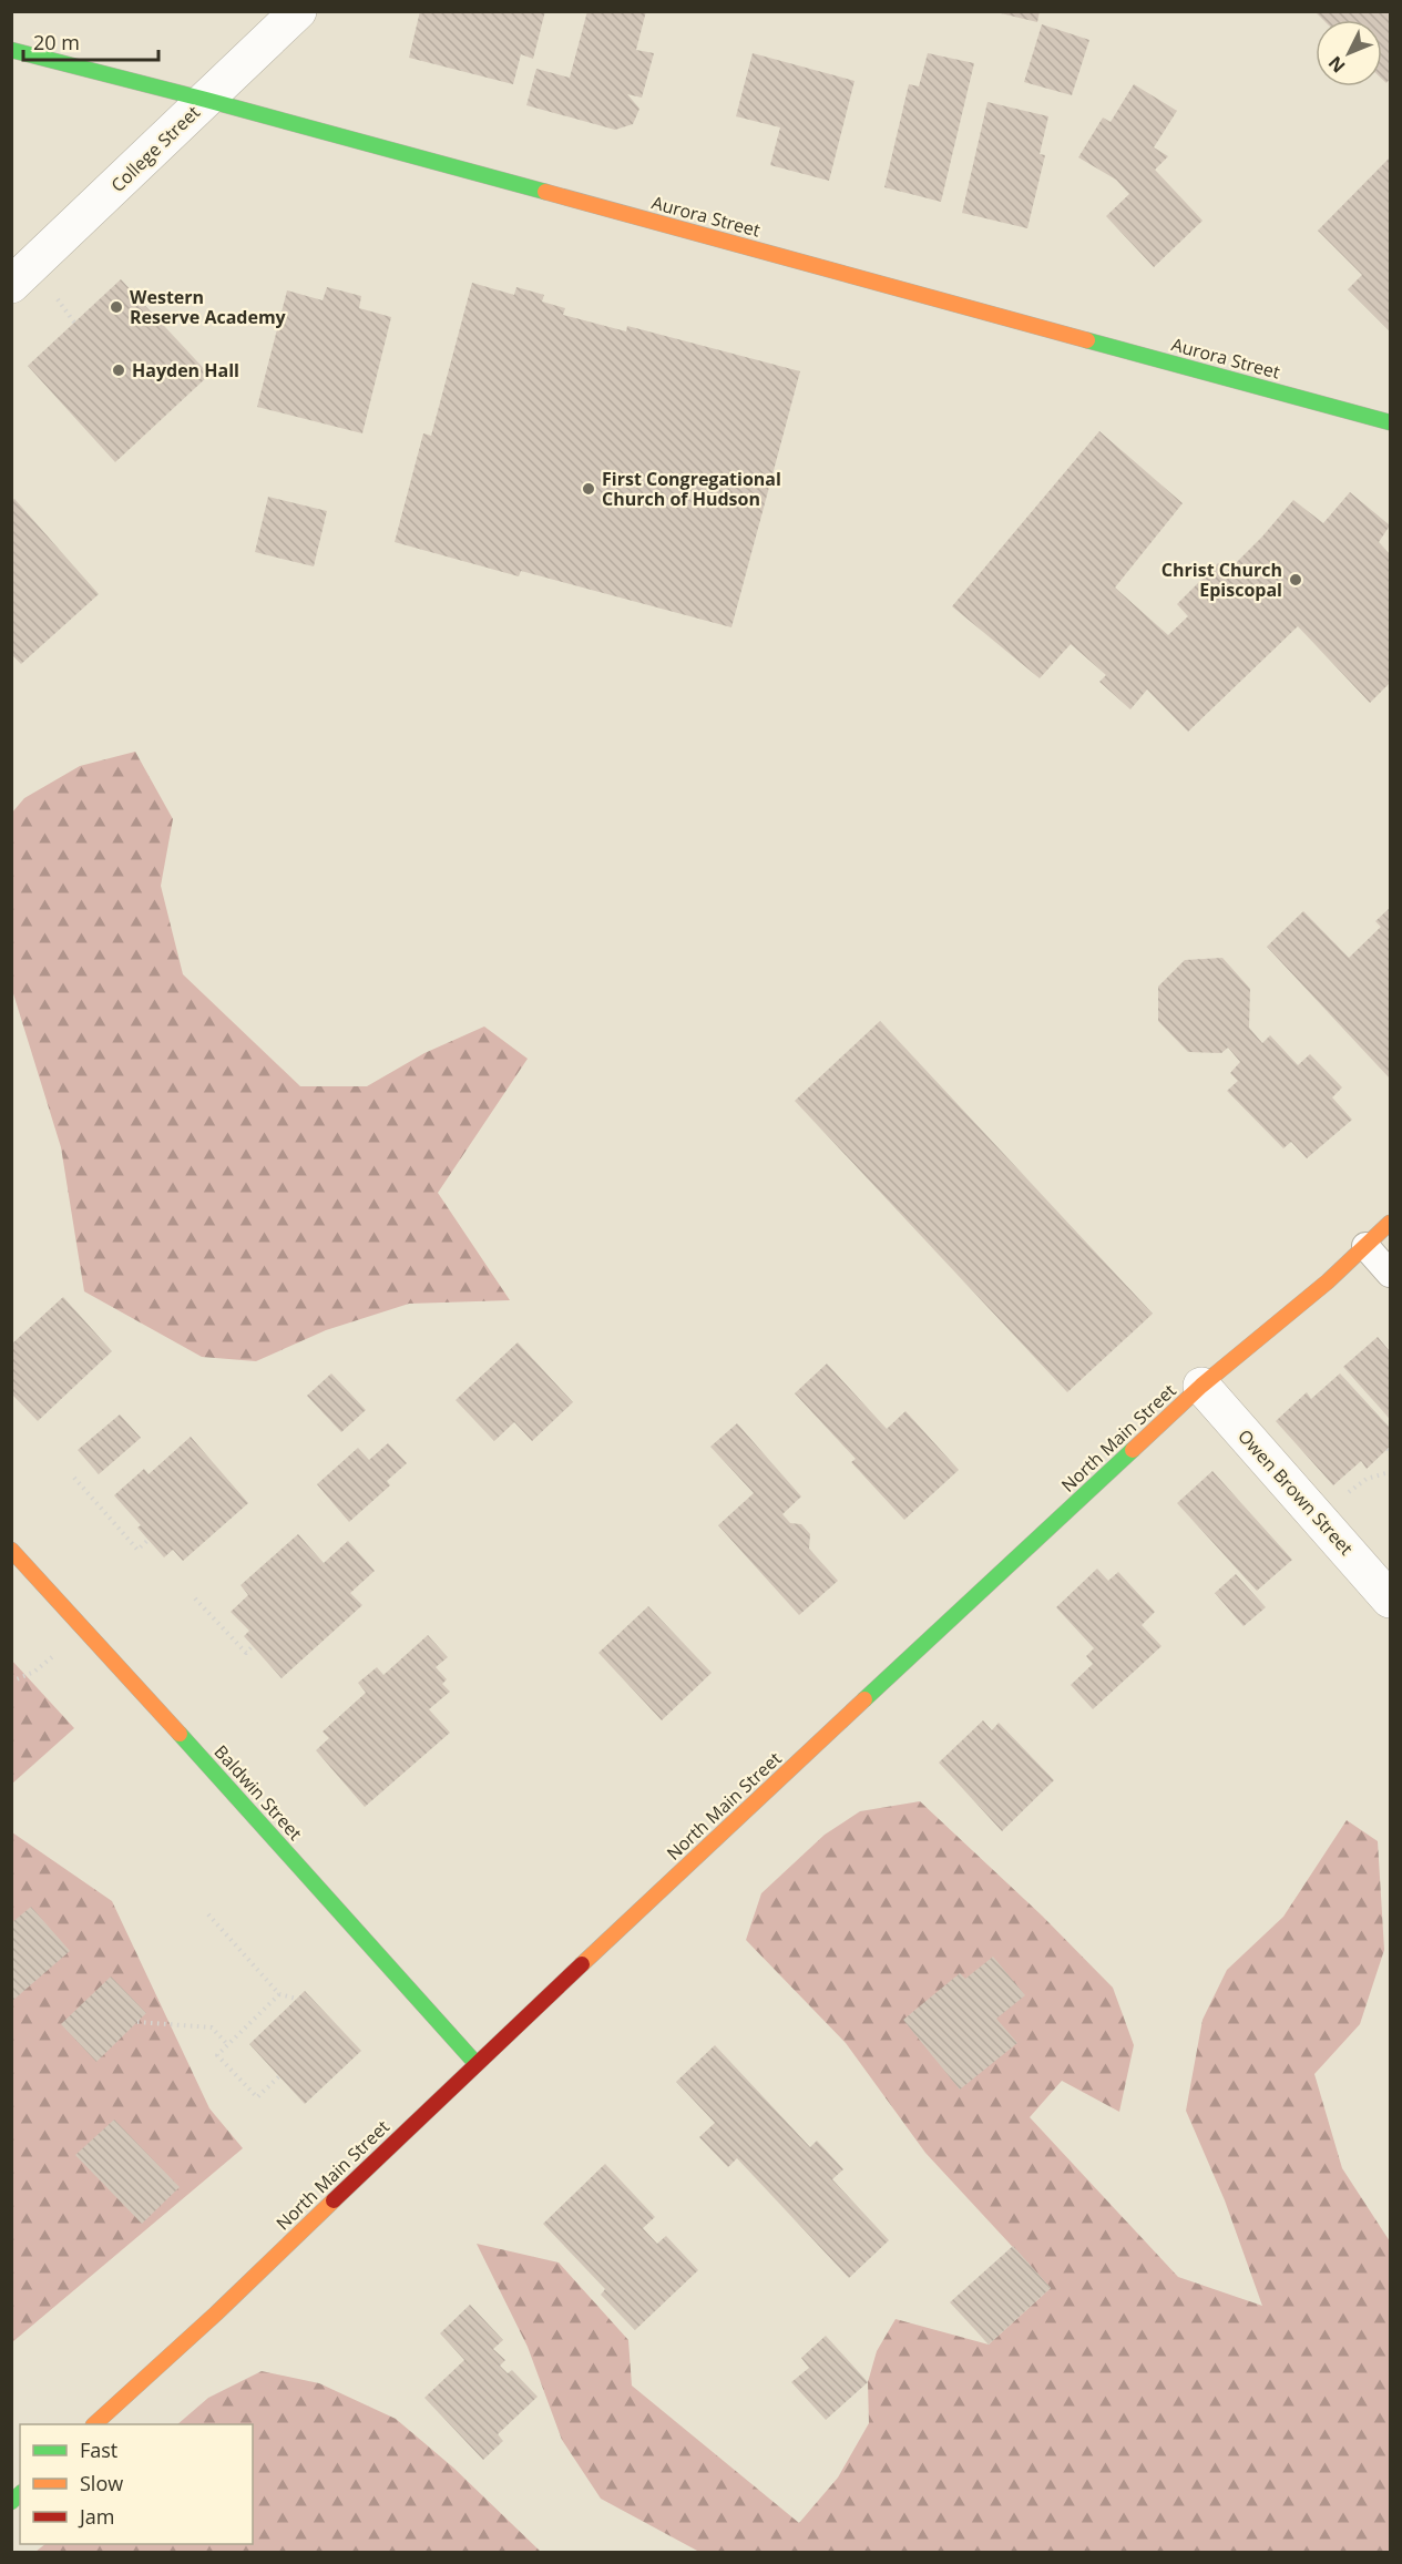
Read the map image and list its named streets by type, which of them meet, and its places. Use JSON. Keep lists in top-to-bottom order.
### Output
{
  "streets": {
    "street": [
      "College Street",
      "Aurora Street",
      "North Main Street",
      "Owen Brown Street",
      "Baldwin Street"
    ]
  },
  "crossings": [
    ["College Street", "Aurora Street"],
    ["North Main Street", "Owen Brown Street"],
    ["North Main Street", "Baldwin Street"]
  ],
  "places": [
    "Western Reserve Academy",
    "Hayden Hall",
    "First Congregational Church of Hudson",
    "Christ Church Episcopal"
  ],
  "legend": ["Fast", "Slow", "Jam"],
  "scale_bar": "20 m",
  "north": "bottom left"
}
